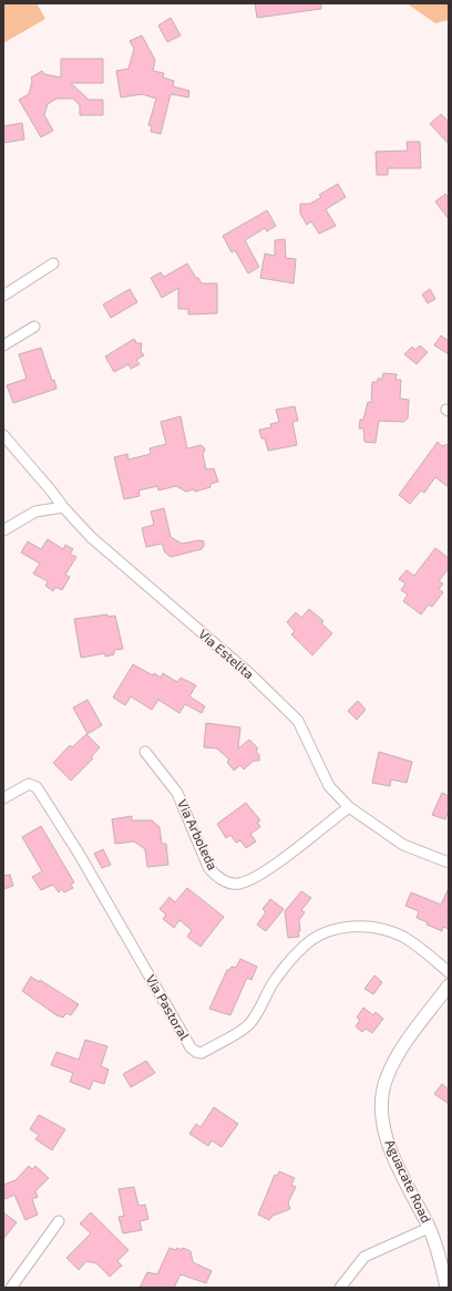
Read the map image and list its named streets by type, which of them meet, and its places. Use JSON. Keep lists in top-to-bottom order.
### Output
{
  "streets": {
    "street": [
      "Via Estelita",
      "Via Arboleda",
      "Via Pastoral",
      "Aguacate Road"
    ]
  },
  "crossings": [
    ["Via Estelita", "Via Arboleda"]
  ]
}
